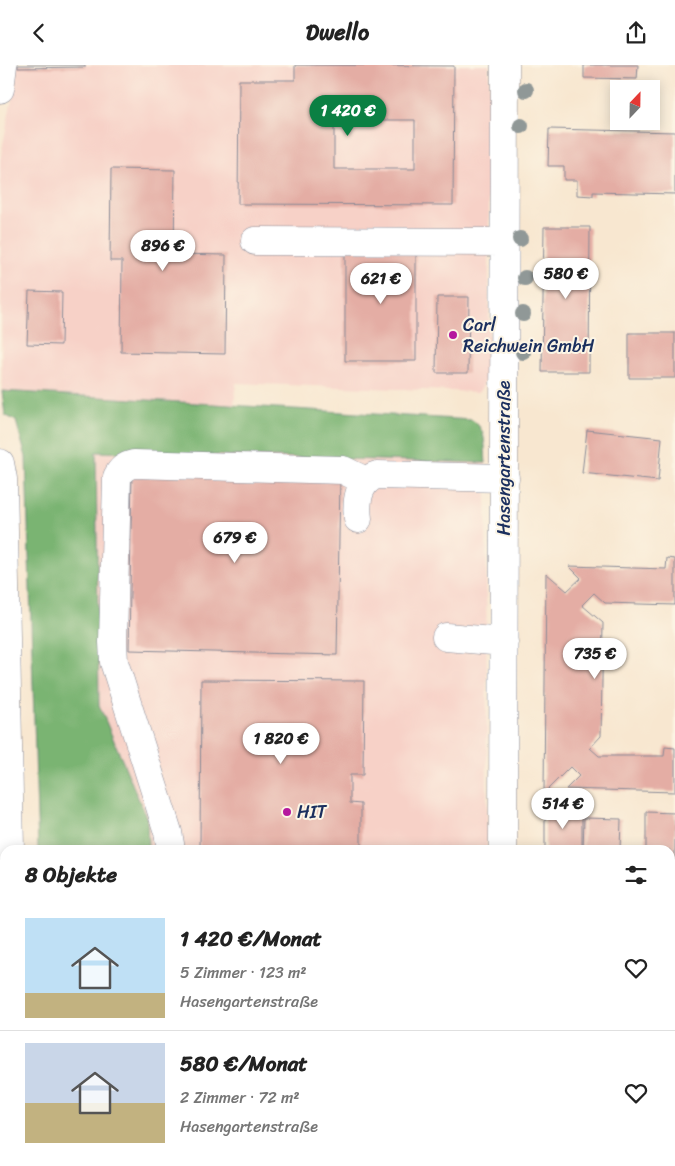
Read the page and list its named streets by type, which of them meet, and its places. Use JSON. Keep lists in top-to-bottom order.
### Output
{
  "streets": {
    "street": ["Hasengartenstraße"]
  },
  "places": ["Carl Reichwein GmbH", "HIT"],
  "north": "top",
  "page": {
    "header": "Dwello",
    "price": [
      "1 420 €",
      "896 €",
      "580 €",
      "621 €",
      "679 €",
      "735 €",
      "1 820 €",
      "514 €"
    ],
    "heading": "8 Objekte",
    "list": [
      {
        "name": "1 420 €/Monat",
        "note": "5 Zimmer · 123 m² · Hasengartenstraße"
      },
      {
        "name": "580 €/Monat",
        "note": "2 Zimmer · 72 m² · Hasengartenstraße"
      }
    ]
  }
}
